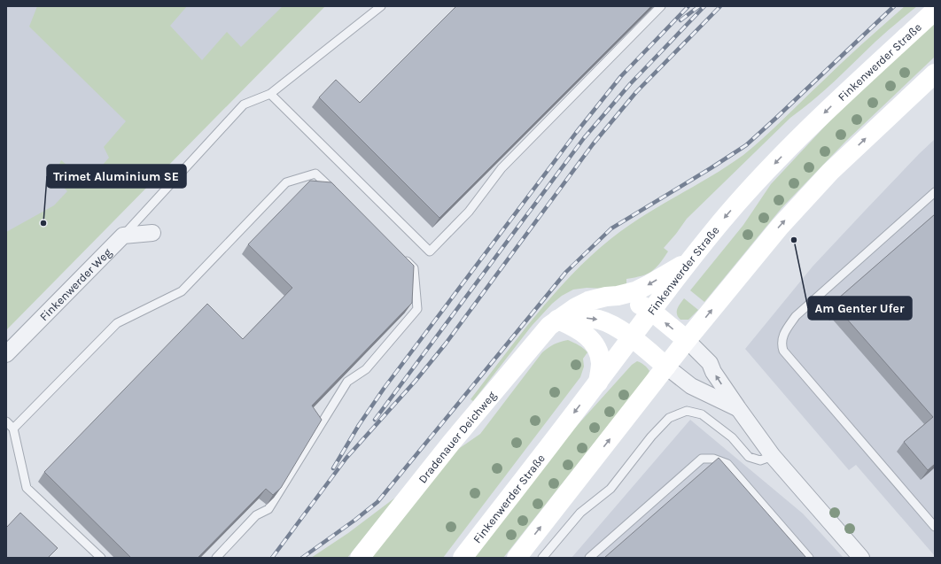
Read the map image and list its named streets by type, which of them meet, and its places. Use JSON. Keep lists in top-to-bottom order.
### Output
{
  "streets": {
    "main road": ["Finkenwerder Straße", "Dradenauer Deichweg"],
    "street": ["Finkenwerder Weg"]
  },
  "crossings": [
    ["Finkenwerder Straße", "Dradenauer Deichweg"]
  ],
  "places": ["Trimet Aluminium SE", "Am Genter Ufer"]
}
